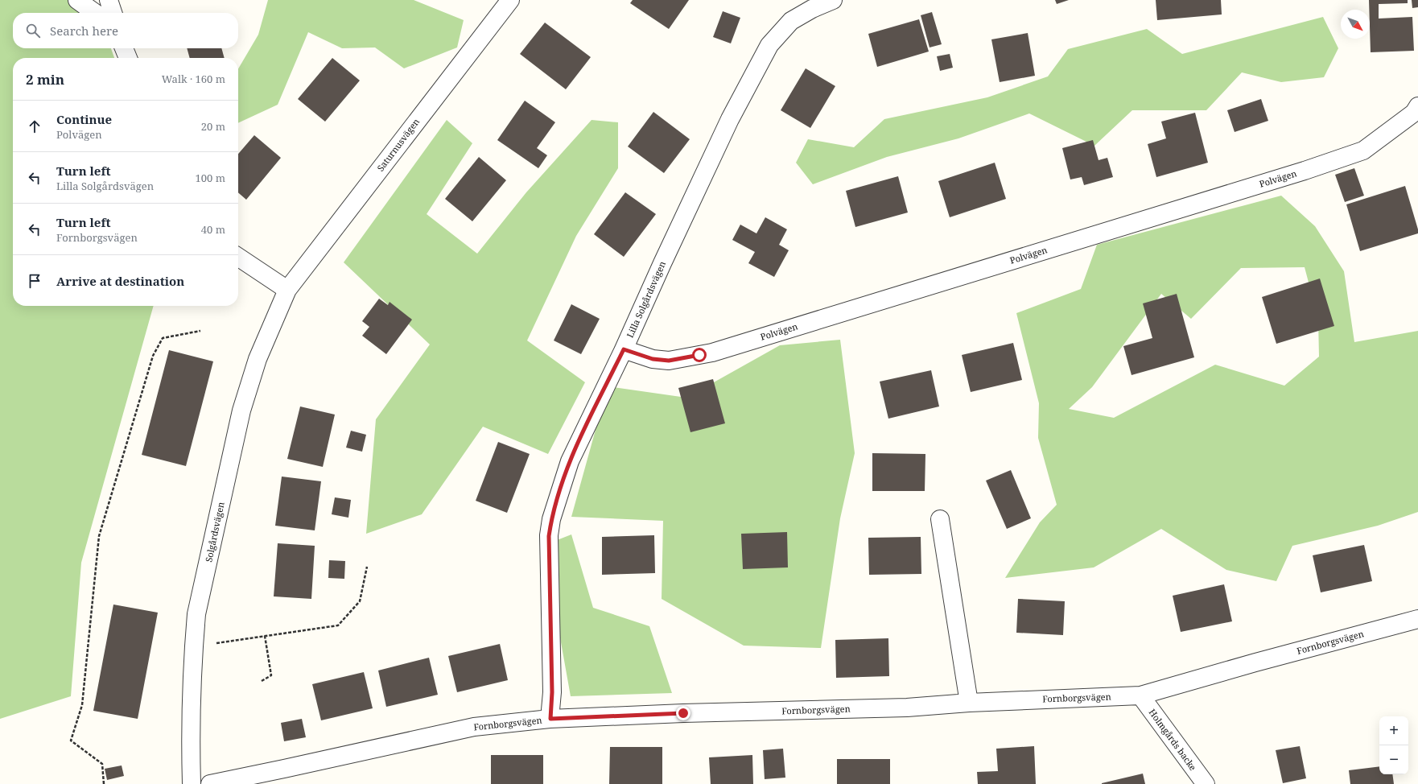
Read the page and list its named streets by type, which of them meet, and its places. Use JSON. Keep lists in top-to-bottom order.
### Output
{
  "streets": {
    "street": [
      "Saturnusvägen",
      "Polvägen",
      "Lilla Solgårdsvägen",
      "Solgårdsvägen",
      "Fornborgsvägen",
      "Holmgårds backe"
    ]
  },
  "crossings": [
    ["Saturnusvägen", "Solgårdsvägen"],
    ["Polvägen", "Lilla Solgårdsvägen"],
    ["Lilla Solgårdsvägen", "Fornborgsvägen"],
    ["Fornborgsvägen", "Holmgårds backe"]
  ],
  "north": "bottom right",
  "page": {
    "search": "Search here",
    "heading": ["2 min", "Walk · 160 m"],
    "list": [
      ["Continue", "Polvägen", "20 m"],
      ["Turn left", "Lilla Solgårdsvägen", "100 m"],
      ["Turn left", "Fornborgsvägen", "40 m"],
      "Arrive at destination"
    ],
    "map_buttons": ["+", "−"]
  }
}
